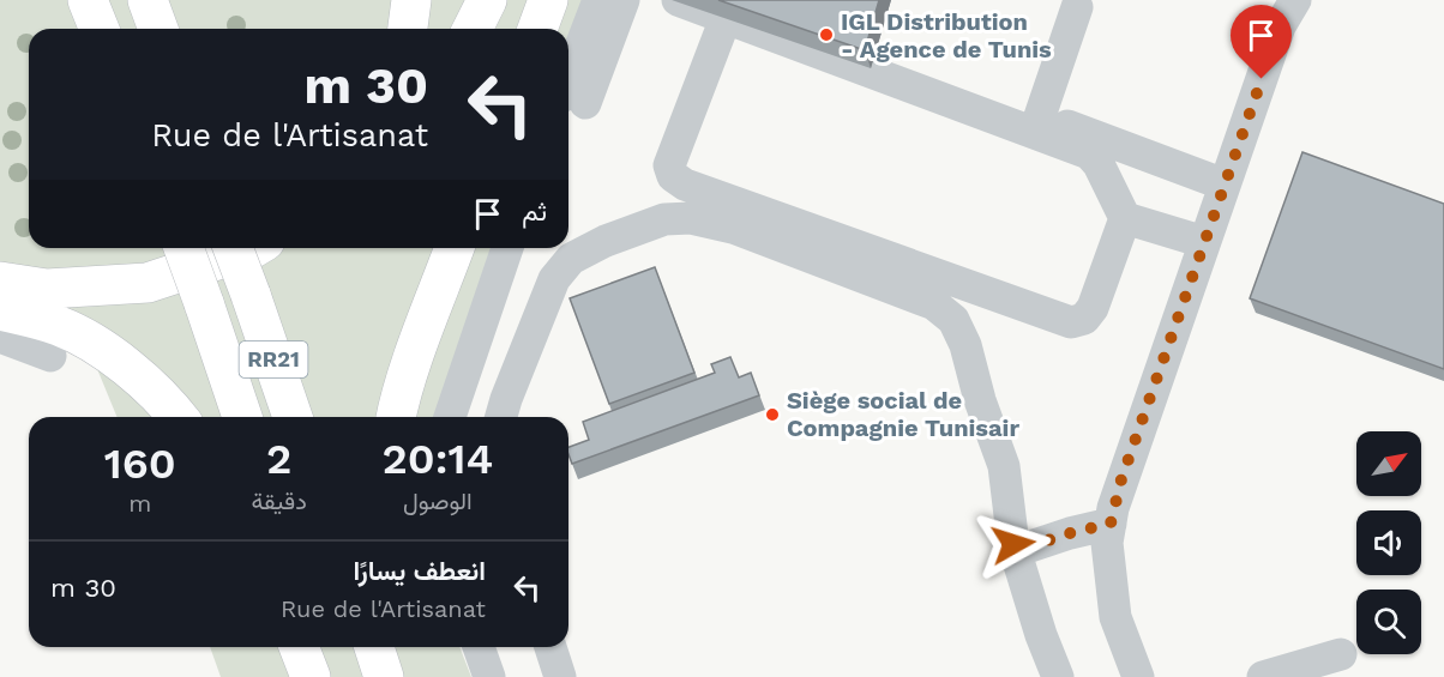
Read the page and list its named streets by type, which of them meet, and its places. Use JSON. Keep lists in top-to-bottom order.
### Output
{
  "streets": {
    "highway": ["RR21"]
  },
  "places": ["IGL Distribution - Agence de Tunis", "Siège social de Compagnie Tunisair"],
  "north": "top right",
  "page": {
    "turn": ["30 m", "Rue de l'Artisanat"],
    "then": "ثم",
    "eta": [
      "20:14",
      "الوصول",
      "2",
      "دقيقة",
      "160",
      "m"
    ],
    "list": [
      {
        "name": "انعطف يسارًا",
        "note": "Rue de l'Artisanat",
        "value": "30 m"
      }
    ]
  }
}
